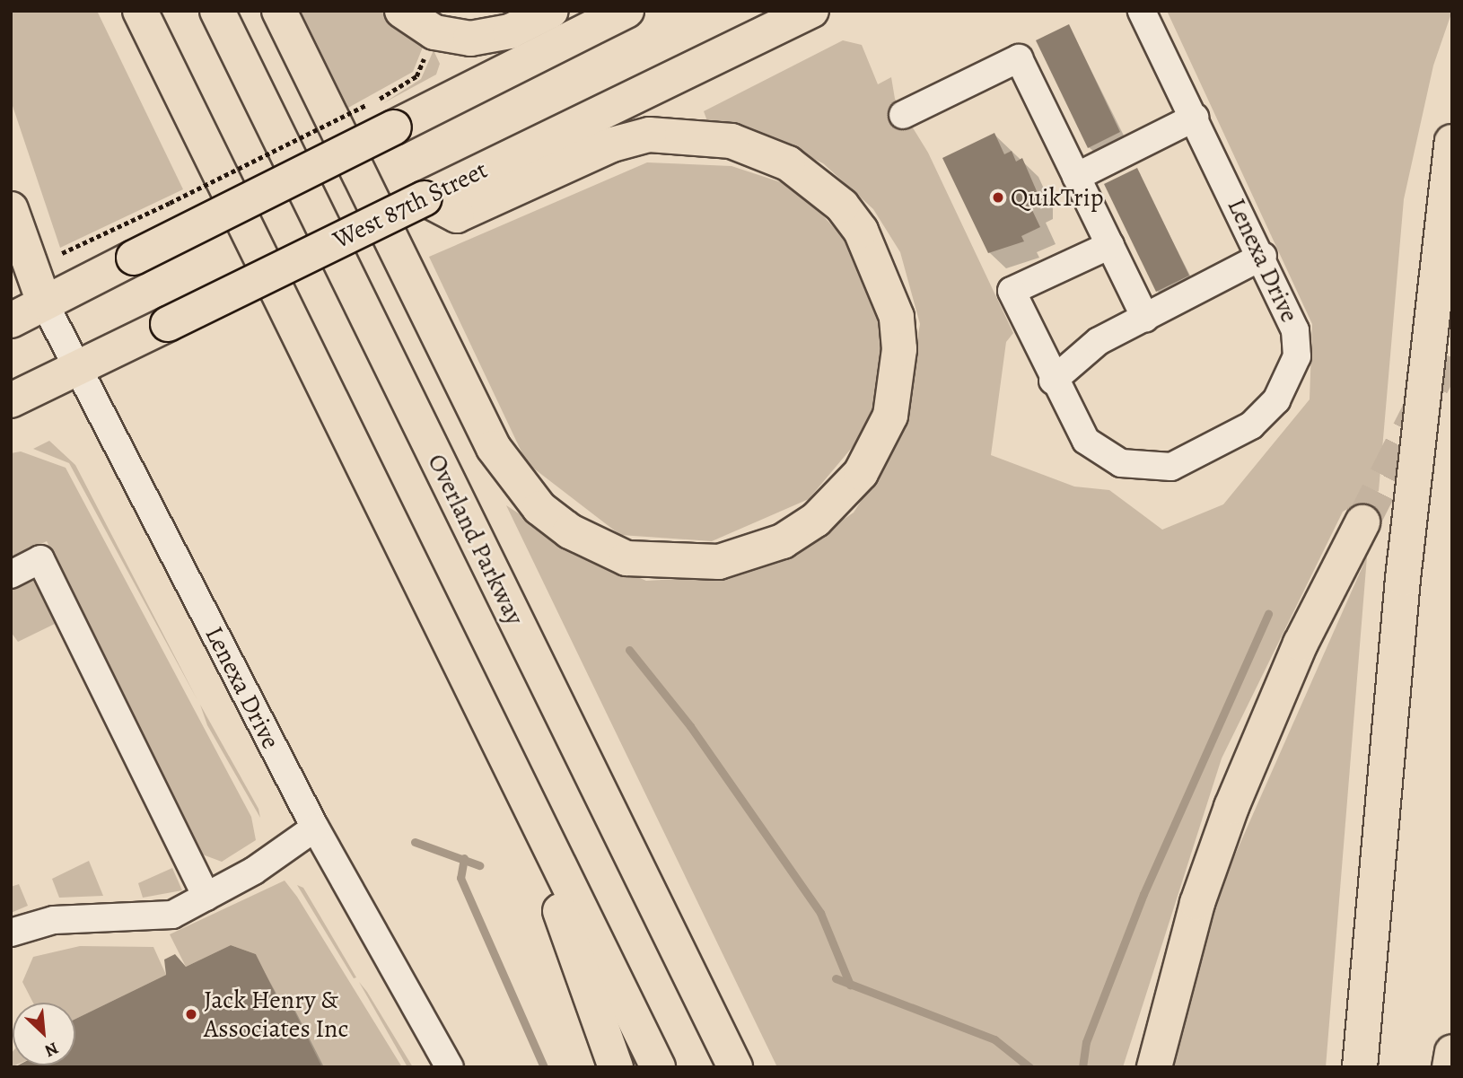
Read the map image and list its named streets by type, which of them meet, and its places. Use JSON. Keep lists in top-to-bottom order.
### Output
{
  "streets": {
    "main road": ["West 87th Street", "Overland Parkway"],
    "street": ["Lenexa Drive"]
  },
  "crossings": [
    ["West 87th Street", "Lenexa Drive"]
  ],
  "places": ["QuikTrip", "Jack Henry & Associates Inc"],
  "north": "bottom right"
}
